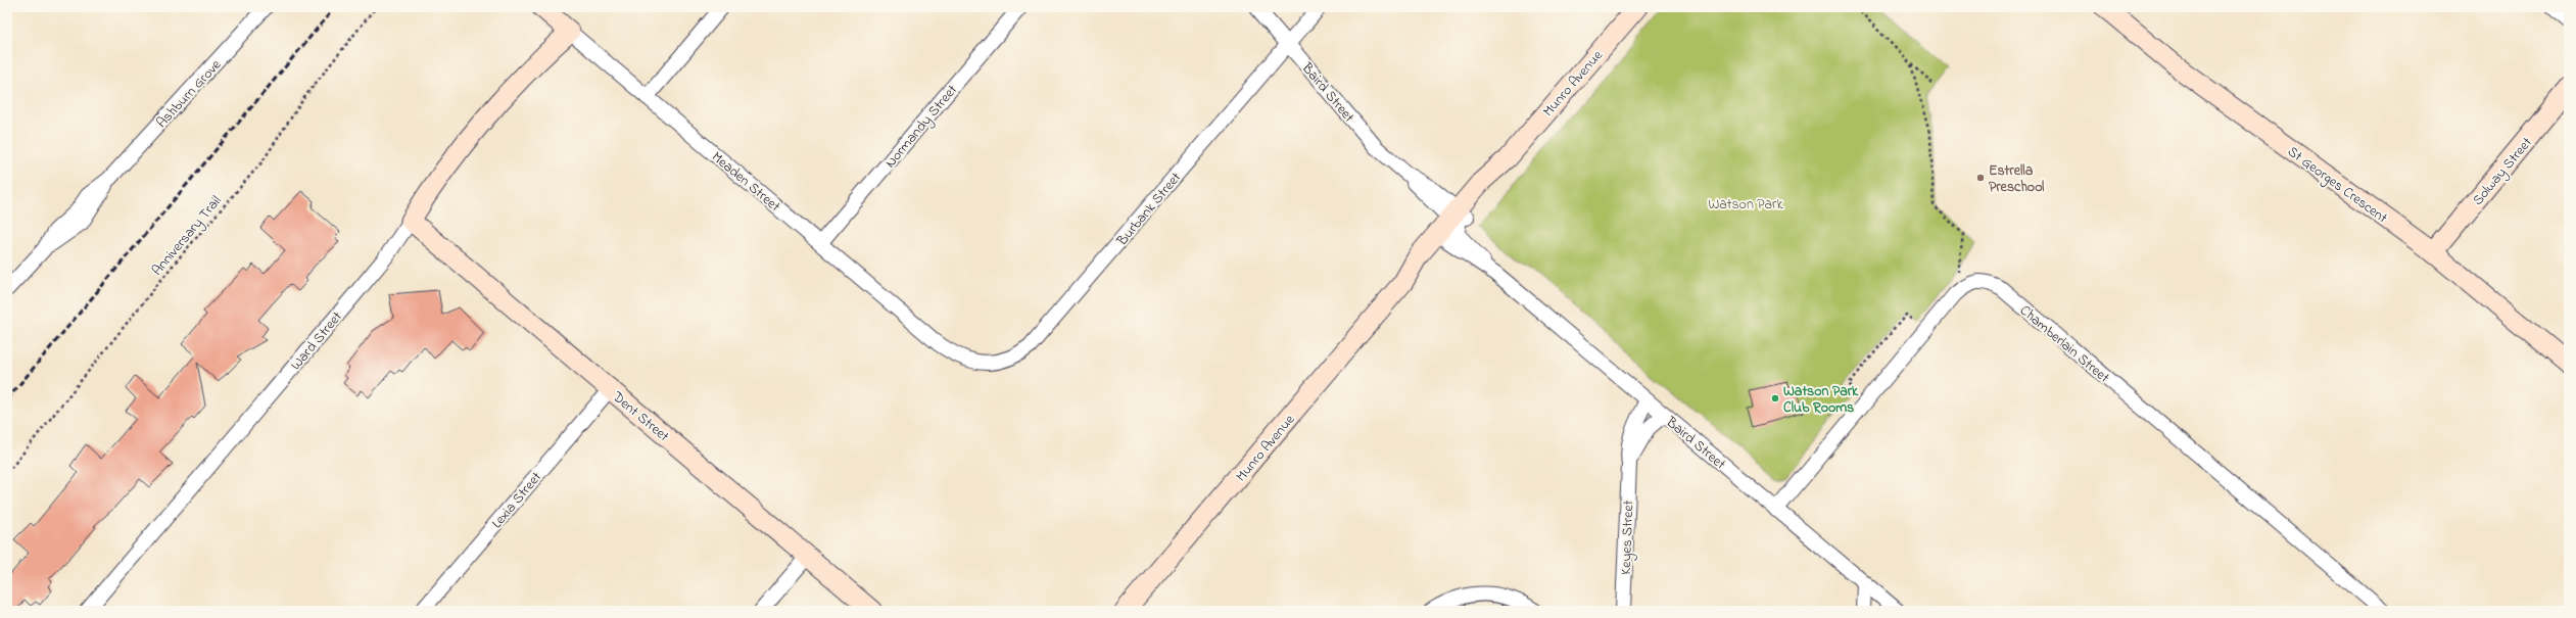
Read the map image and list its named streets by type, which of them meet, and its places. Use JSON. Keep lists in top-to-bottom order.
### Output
{
  "streets": {
    "street": [
      "Munro Avenue",
      "Baird Street",
      "Ashburn Grove",
      "Normandy Street",
      "Solway Street",
      "Meaden Street",
      "St Georges Crescent",
      "Burbank Street",
      "Ward Street",
      "Chamberlain Street",
      "Dent Street",
      "Lexia Street",
      "Keyes Street"
    ],
    "path": ["Anniversary Trail"]
  },
  "crossings": [
    ["Munro Avenue", "Baird Street"],
    ["Baird Street", "Burbank Street"],
    ["Baird Street", "Chamberlain Street"],
    ["Baird Street", "Keyes Street"],
    ["Normandy Street", "Meaden Street"],
    ["Solway Street", "St Georges Crescent"],
    ["Meaden Street", "Burbank Street"],
    ["Meaden Street", "Ward Street"],
    ["Ward Street", "Dent Street"],
    ["Dent Street", "Lexia Street"]
  ],
  "parks": ["Watson Park"],
  "places": ["Estrella Preschool", "Watson Park Club Rooms"]
}
